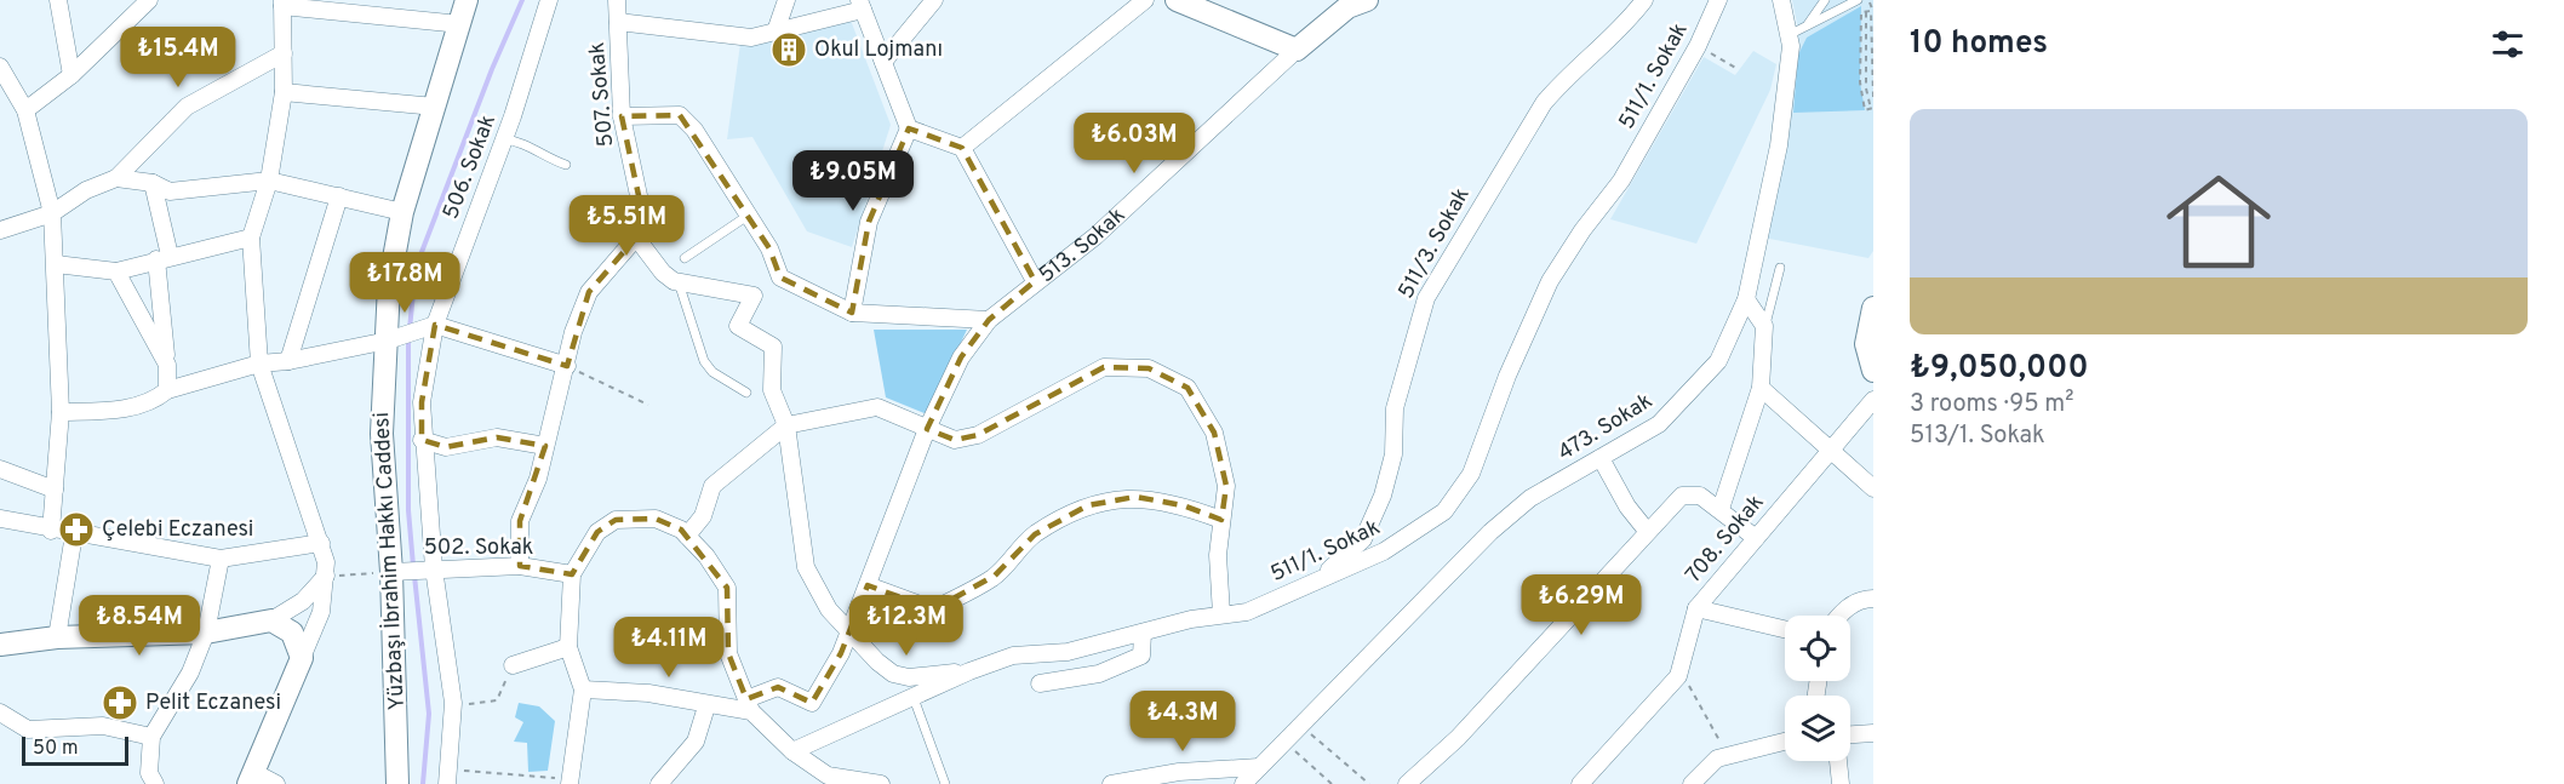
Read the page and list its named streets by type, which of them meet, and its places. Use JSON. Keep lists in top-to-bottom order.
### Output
{
  "streets": {
    "main road": ["513. Sokak", "Yüzbaşı İbrahim Hakkı Caddesi"],
    "street": [
      "511/1. Sokak",
      "507. Sokak",
      "506. Sokak",
      "511/3. Sokak",
      "473. Sokak",
      "708. Sokak",
      "502. Sokak"
    ]
  },
  "crossings": [
    ["511/1. Sokak", "511/3. Sokak"],
    ["506. Sokak", "502. Sokak"],
    ["502. Sokak", "Yüzbaşı İbrahim Hakkı Caddesi"]
  ],
  "places": {
    "building": ["Okul Lojmanı"],
    "pharmacy": ["Çelebi Eczanesi", "Pelit Eczanesi"]
  },
  "scale_bar": "50 m",
  "page": {
    "heading": "10 homes",
    "price": [
      "₺15.4M",
      "₺6.03M",
      "₺9.05M",
      "₺5.51M",
      "₺17.8M",
      "₺6.29M",
      "₺8.54M",
      "₺12.3M",
      "₺4.11M",
      "₺4.3M"
    ],
    "list": [
      {
        "name": "₺9,050,000",
        "note": "3 rooms · 95 m² · 513/1. Sokak"
      }
    ],
    "scale": "50 m"
  }
}
